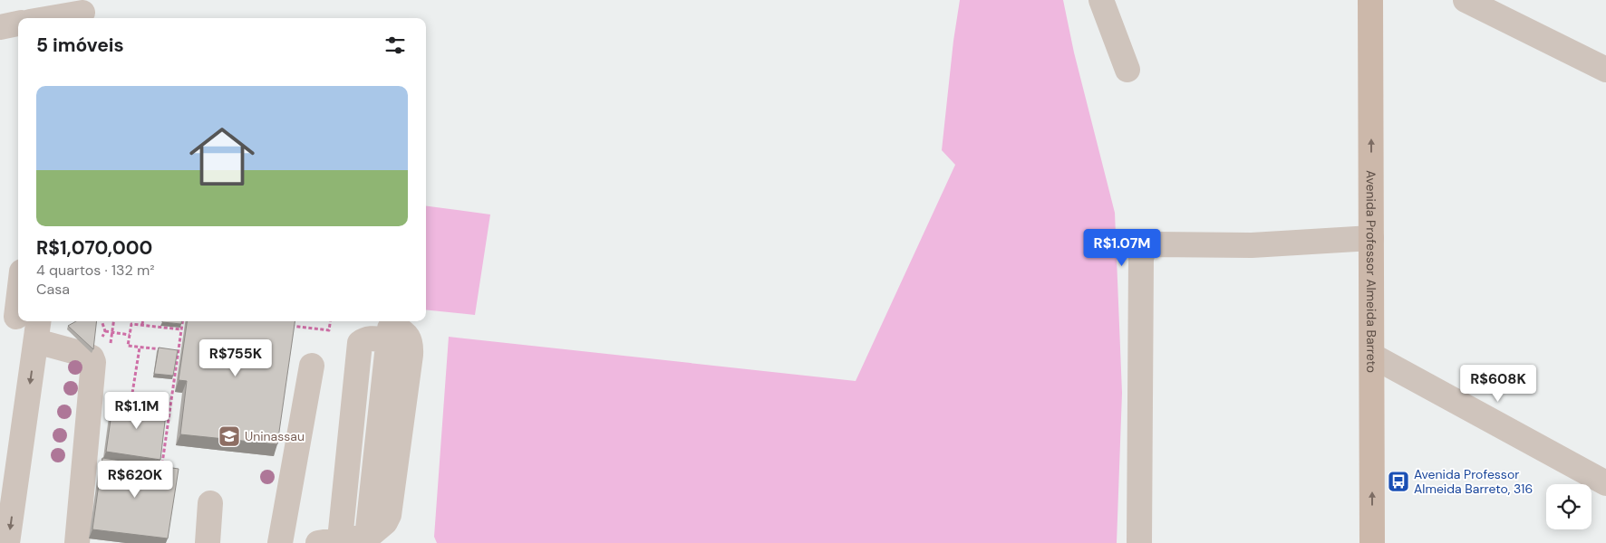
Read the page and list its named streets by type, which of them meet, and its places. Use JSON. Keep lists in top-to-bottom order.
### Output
{
  "streets": {
    "main road": ["Avenida Professor Almeida Barreto"]
  },
  "one_way": ["Avenida Professor Almeida Barreto"],
  "places": {
    "school or university": ["Uninassau"],
    "bus stop": ["Avenida Professor Almeida Barreto, 316"]
  },
  "page": {
    "heading": "5 imóveis",
    "list": [
      {
        "name": "R$1,070,000",
        "note": "4 quartos · 132 m² · Casa"
      }
    ],
    "price": [
      "R$1.07M",
      "R$755K",
      "R$608K",
      "R$1.1M",
      "R$620K"
    ]
  }
}
